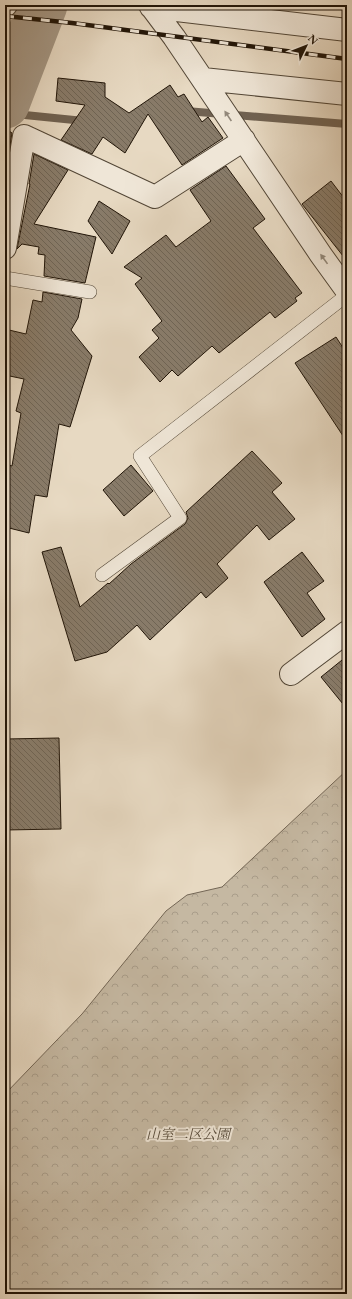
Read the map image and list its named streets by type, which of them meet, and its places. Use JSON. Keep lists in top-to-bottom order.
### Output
{
  "parks": ["山室二区公園"],
  "north": "top right"
}
